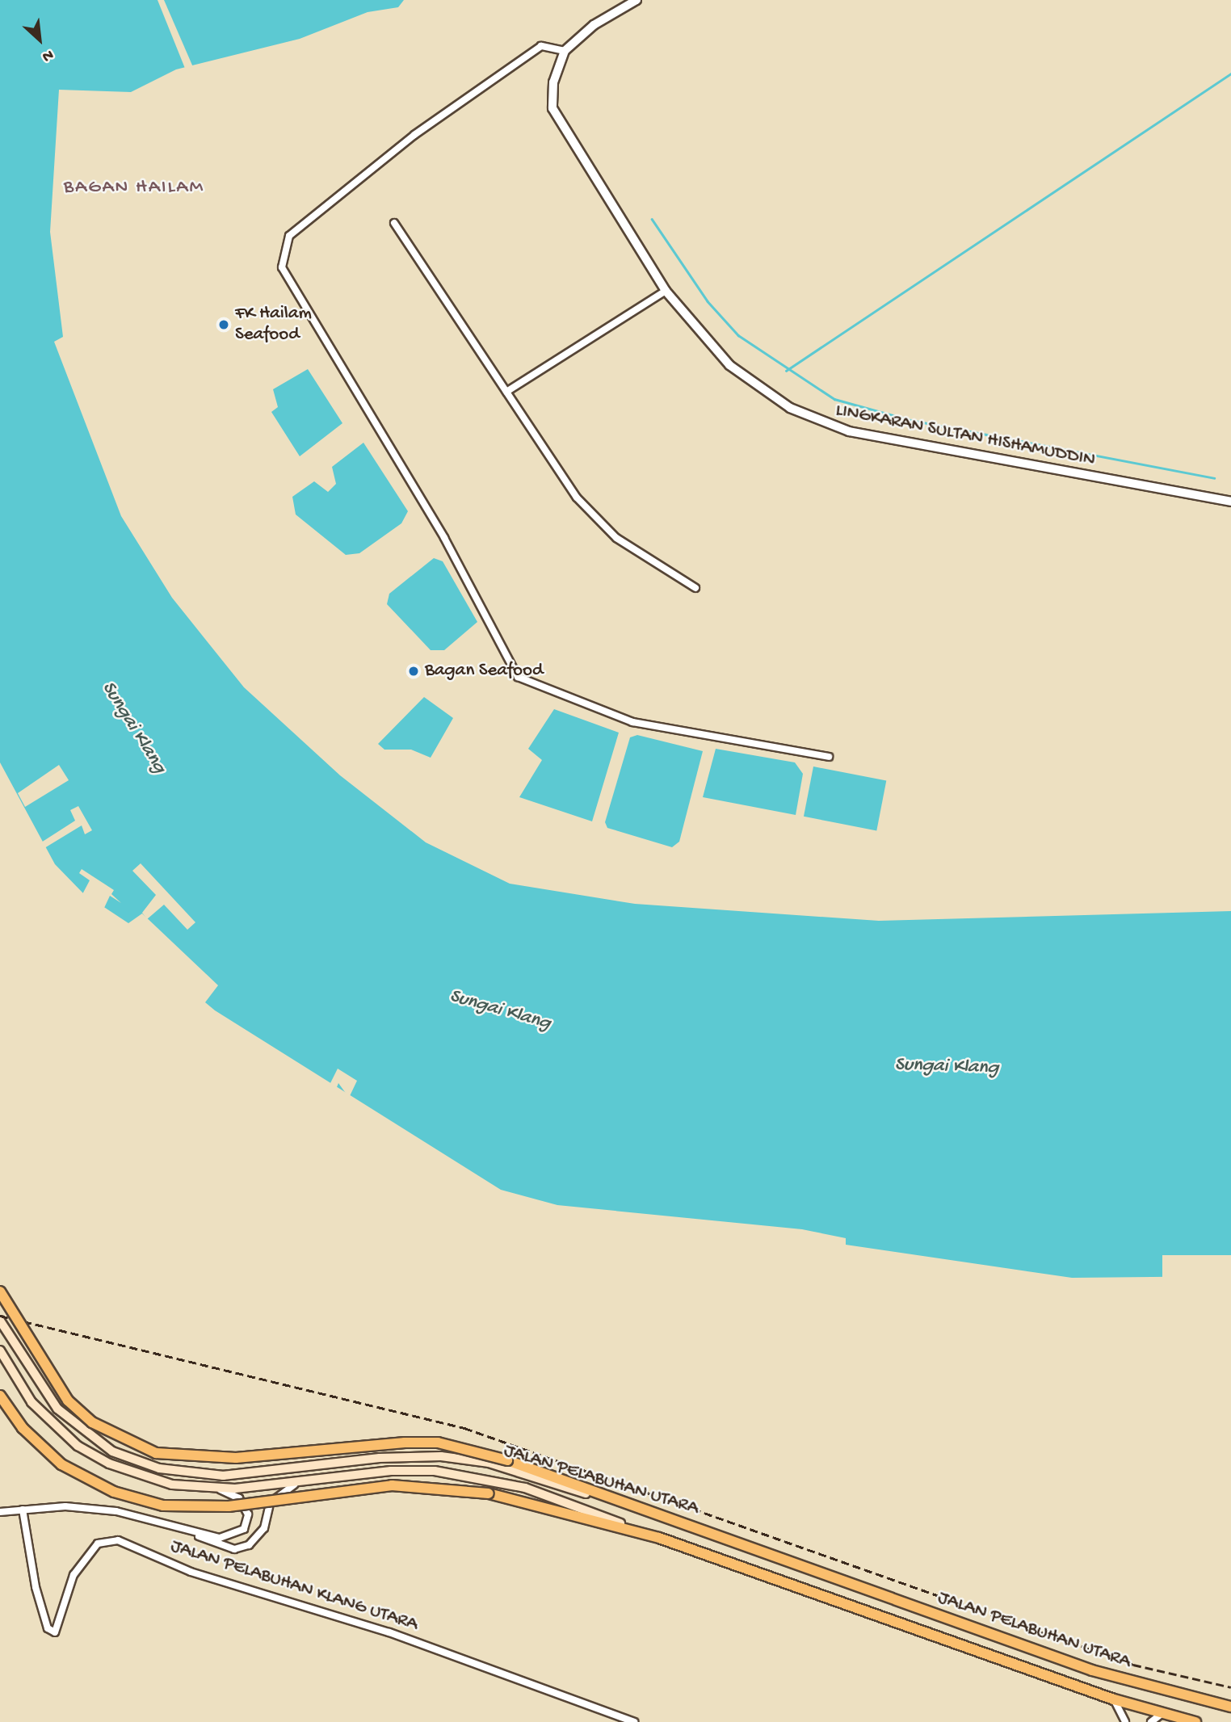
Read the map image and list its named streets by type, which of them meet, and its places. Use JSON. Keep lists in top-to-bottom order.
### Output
{
  "streets": {
    "main road": ["JALAN PELABUHAN UTARA"],
    "street": ["LINGKARAN SULTAN HISHAMUDDIN", "JALAN PELABUHAN KLANG UTARA"]
  },
  "districts": ["BAGAN HAILAM"],
  "water": ["Sungai Klang"],
  "places": ["FK Hailam Seafood", "Bagan Seafood"],
  "north": "bottom right"
}
